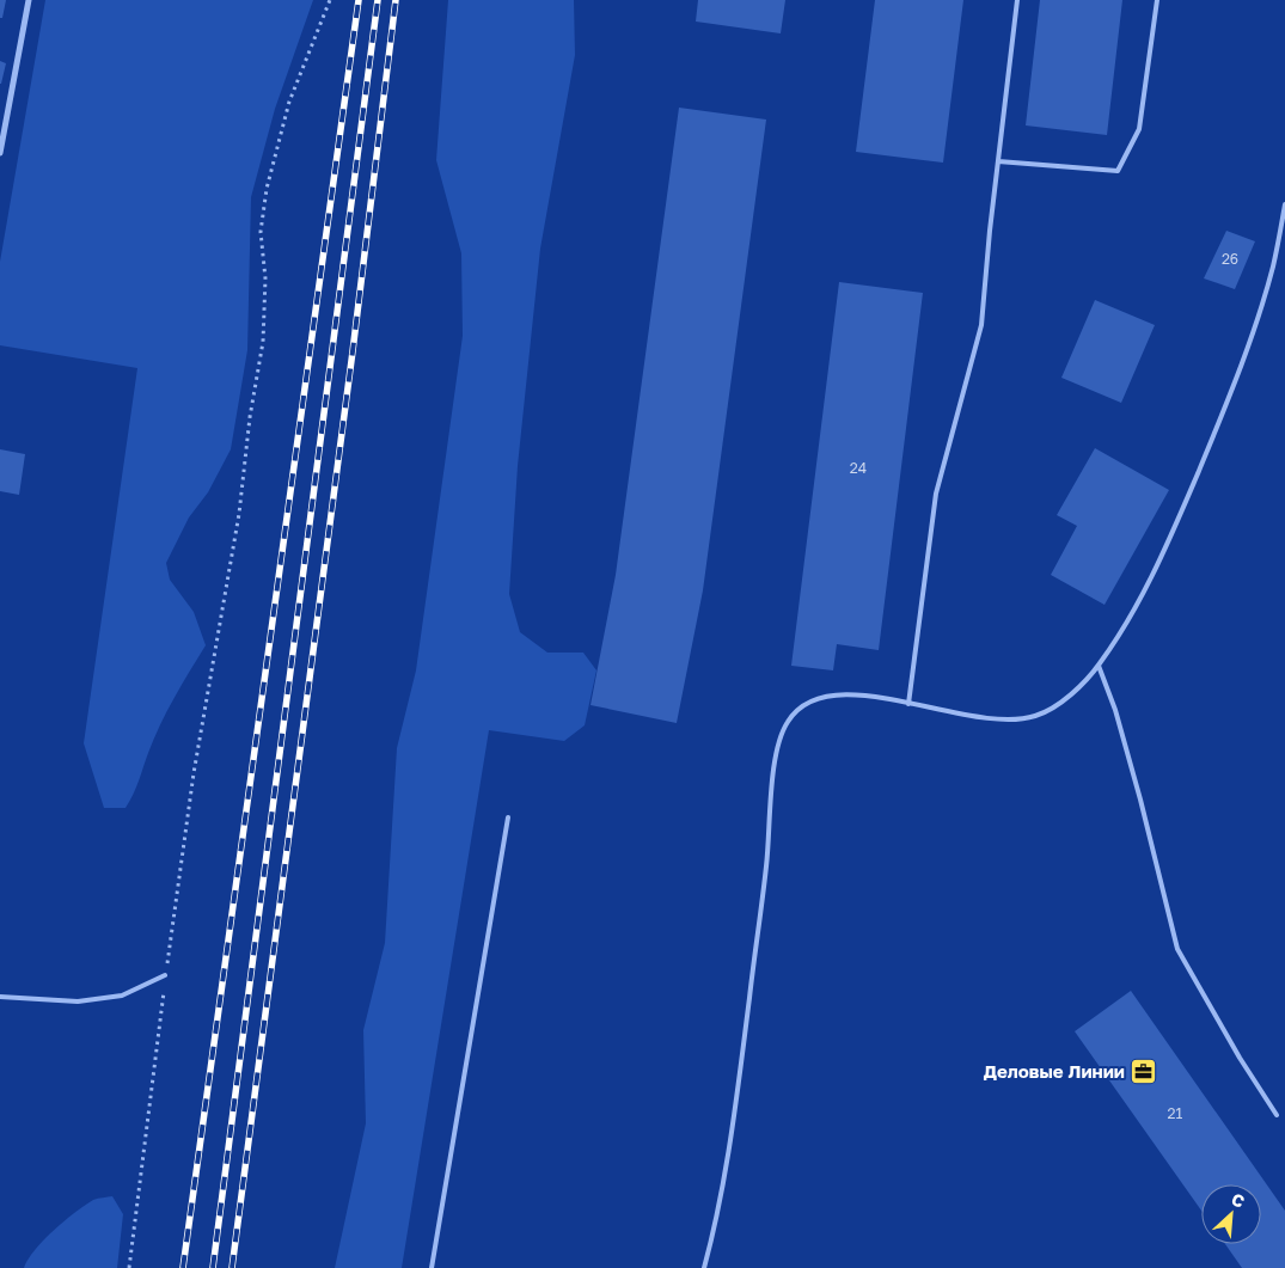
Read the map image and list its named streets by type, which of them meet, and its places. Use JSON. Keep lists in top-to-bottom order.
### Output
{
  "places": {
    "office": ["Деловые Линии"]
  },
  "house_numbers": ["26", "24", "21"],
  "north": "top right"
}
